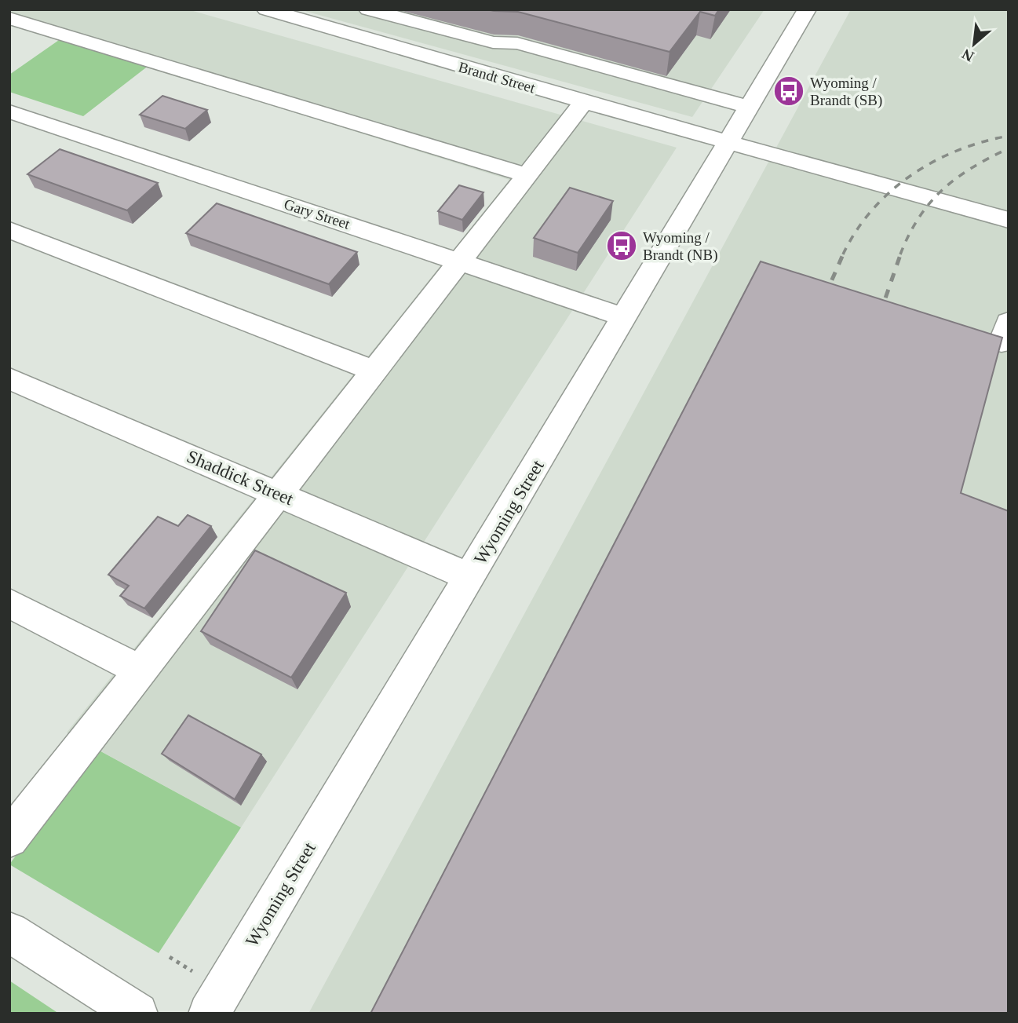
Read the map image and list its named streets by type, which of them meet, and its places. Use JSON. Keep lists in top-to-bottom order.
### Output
{
  "streets": {
    "street": [
      "Brandt Street",
      "Gary Street",
      "Shaddick Street",
      "Wyoming Street"
    ]
  },
  "crossings": [
    ["Brandt Street", "Wyoming Street"],
    ["Gary Street", "Wyoming Street"],
    ["Shaddick Street", "Wyoming Street"]
  ],
  "places": {
    "bus stop": ["Wyoming / Brandt (SB)", "Wyoming / Brandt (NB)"]
  },
  "north": "bottom left"
}
